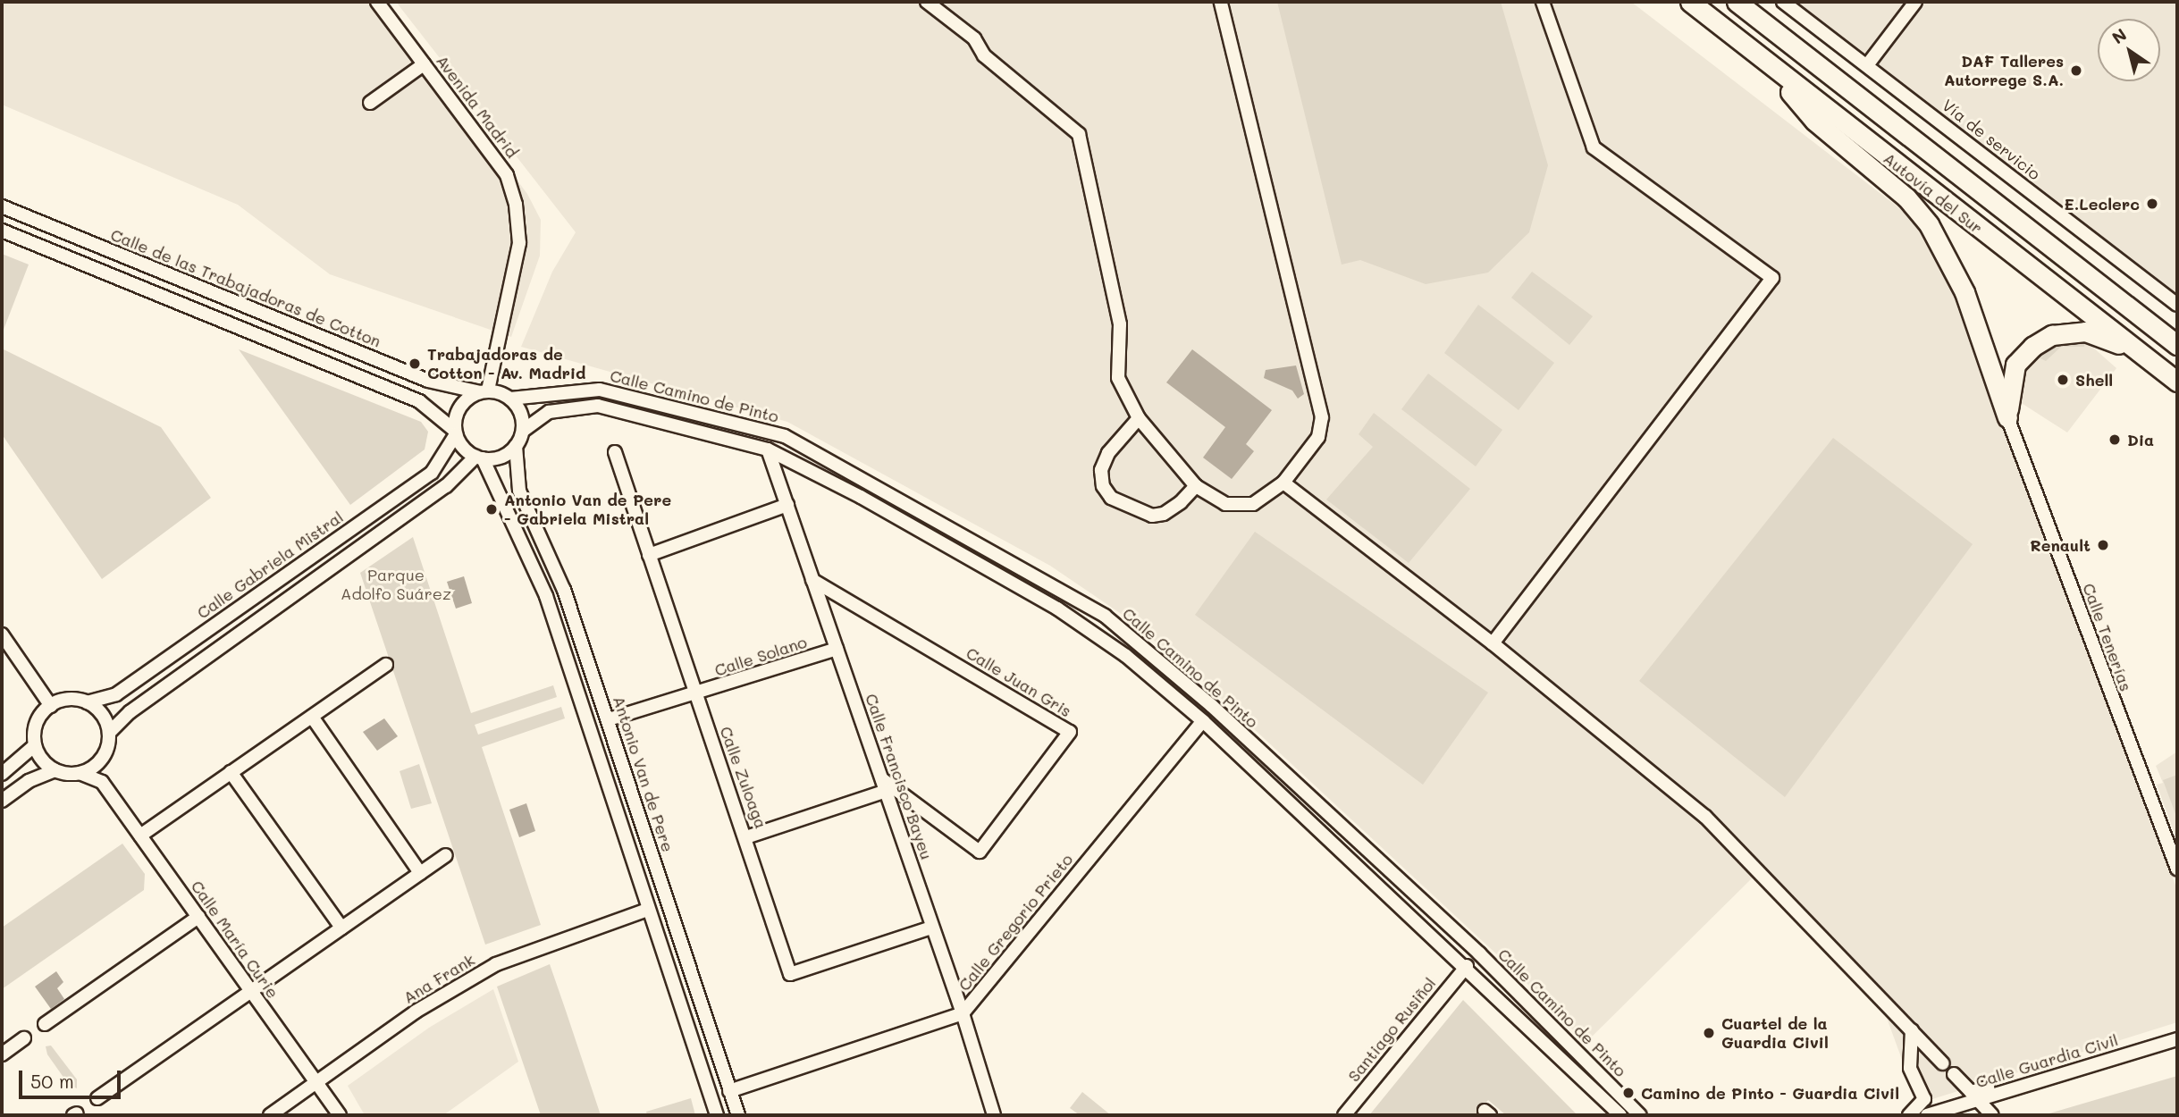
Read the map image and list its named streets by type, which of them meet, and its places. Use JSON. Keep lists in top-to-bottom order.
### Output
{
  "streets": {
    "highway": ["Autovía del Sur"],
    "street": [
      "Avenida Madrid",
      "Vía de servicio",
      "Calle de las Trabajadoras de Cotton",
      "Calle Camino de Pinto",
      "Calle Gabriela Mistral",
      "Calle Tenerías",
      "Calle Solano",
      "Calle Juan Gris",
      "Antonio Van de Pere",
      "Calle Francisco Bayeu",
      "Calle Zuloaga",
      "Calle Gregorio Prieto",
      "Calle María Curie",
      "Ana Frank",
      "Santiago Rusiñol",
      "Calle Guardia Civil"
    ]
  },
  "crossings": [
    ["Avenida Madrid", "Calle de las Trabajadoras de Cotton"],
    ["Avenida Madrid", "Calle Camino de Pinto"],
    ["Avenida Madrid", "Calle Gabriela Mistral"],
    ["Avenida Madrid", "Antonio Van de Pere"],
    ["Calle de las Trabajadoras de Cotton", "Calle Camino de Pinto"],
    ["Calle de las Trabajadoras de Cotton", "Calle Gabriela Mistral"],
    ["Calle de las Trabajadoras de Cotton", "Antonio Van de Pere"],
    ["Calle Camino de Pinto", "Calle Gabriela Mistral"],
    ["Calle Camino de Pinto", "Antonio Van de Pere"],
    ["Calle Camino de Pinto", "Calle Francisco Bayeu"],
    ["Calle Camino de Pinto", "Calle Gregorio Prieto"],
    ["Calle Camino de Pinto", "Santiago Rusiñol"],
    ["Calle Gabriela Mistral", "Antonio Van de Pere"],
    ["Calle Solano", "Antonio Van de Pere"],
    ["Calle Solano", "Calle Francisco Bayeu"],
    ["Calle Solano", "Calle Zuloaga"],
    ["Calle Juan Gris", "Calle Francisco Bayeu"],
    ["Antonio Van de Pere", "Calle Gregorio Prieto"],
    ["Calle Francisco Bayeu", "Calle Zuloaga"],
    ["Calle Francisco Bayeu", "Calle Gregorio Prieto"],
    ["Calle María Curie", "Ana Frank"]
  ],
  "parks": ["Parque Adolfo Suárez"],
  "places": [
    "DAF Talleres Autorrege S.A.",
    "E.Leclerc",
    "Trabajadoras de Cotton - Av. Madrid",
    "Shell",
    "Dia",
    "Antonio Van de Pere - Gabriela Mistral",
    "Renault",
    "Cuartel de la Guardia Civil",
    "Camino de Pinto - Guardia Civil"
  ],
  "scale_bar": "50 m",
  "north": "top left"
}
